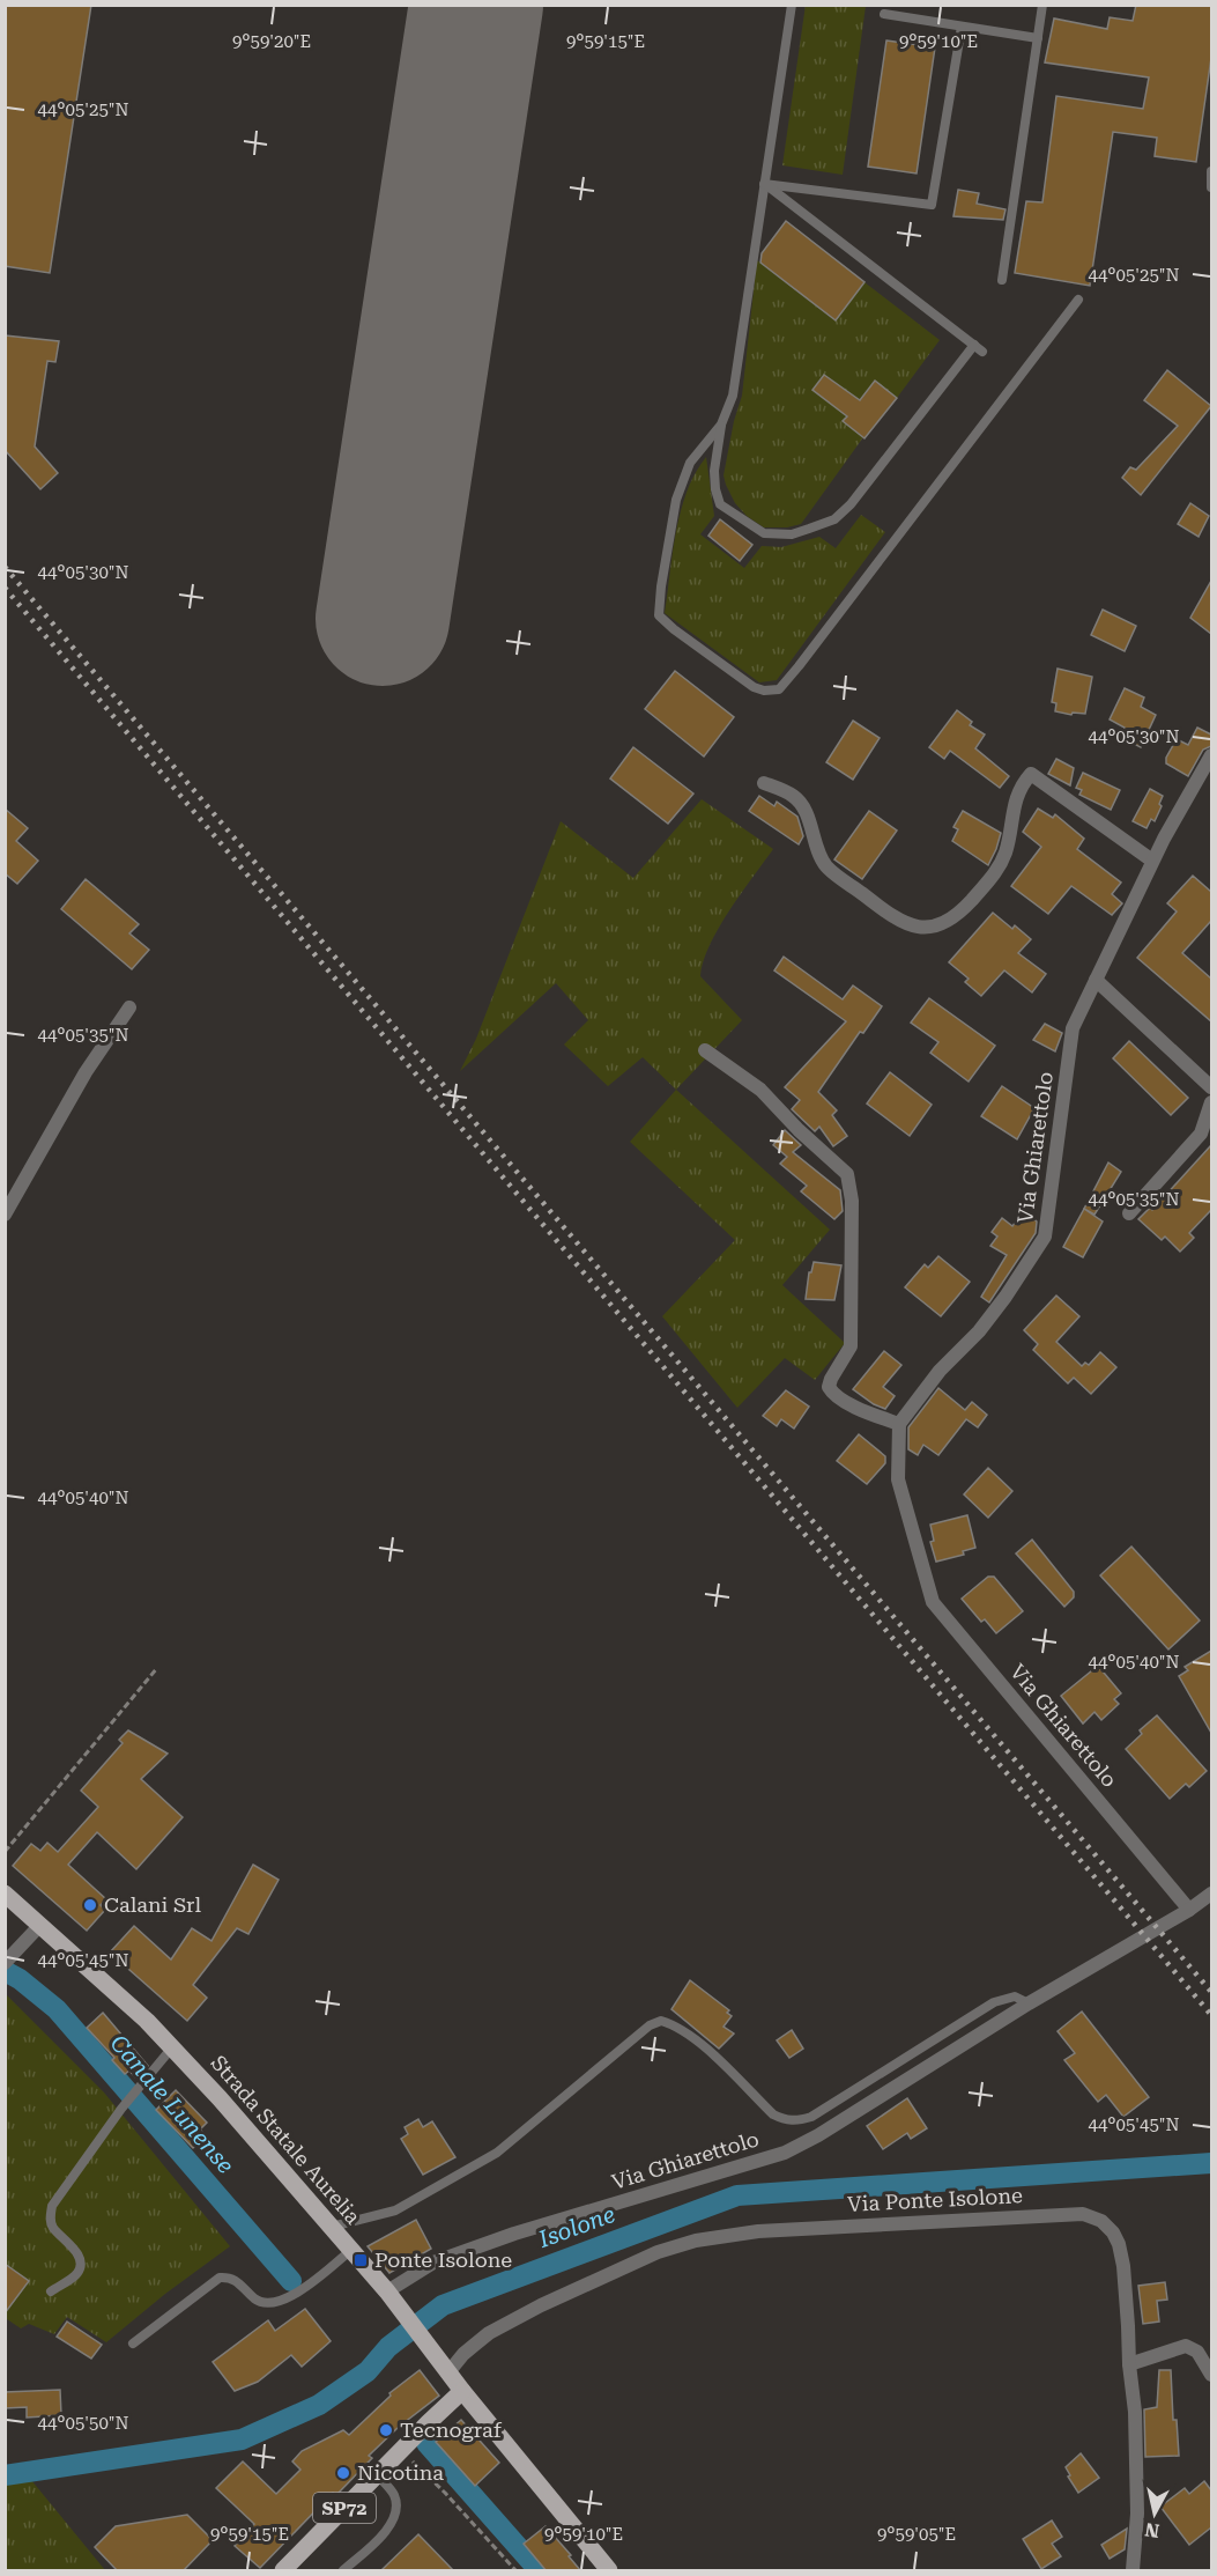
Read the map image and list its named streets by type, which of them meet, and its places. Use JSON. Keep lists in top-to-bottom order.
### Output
{
  "streets": {
    "main road": ["Strada Statale Aurelia", "SP72"],
    "street": ["Via Ghiarettolo", "Via Ponte Isolone"]
  },
  "crossings": [
    ["Via Ghiarettolo", "Strada Statale Aurelia"],
    ["Strada Statale Aurelia", "Via Ponte Isolone"],
    ["Strada Statale Aurelia", "SP72"]
  ],
  "water": ["Canale Lunense", "Isolone"],
  "places": {
    "other": ["Calani Srl", "Tecnograf", "Nicotina"],
    "transit": ["Ponte Isolone"]
  },
  "north": "bottom",
  "coordinates": [
    "9°59'20\"E",
    "9°59'15\"E",
    "9°59'10\"E",
    "44°05'25\"N",
    "44°05'30\"N",
    "44°05'35\"N",
    "44°05'40\"N",
    "44°05'45\"N",
    "44°05'50\"N",
    "9°59'05\"E"
  ]
}
